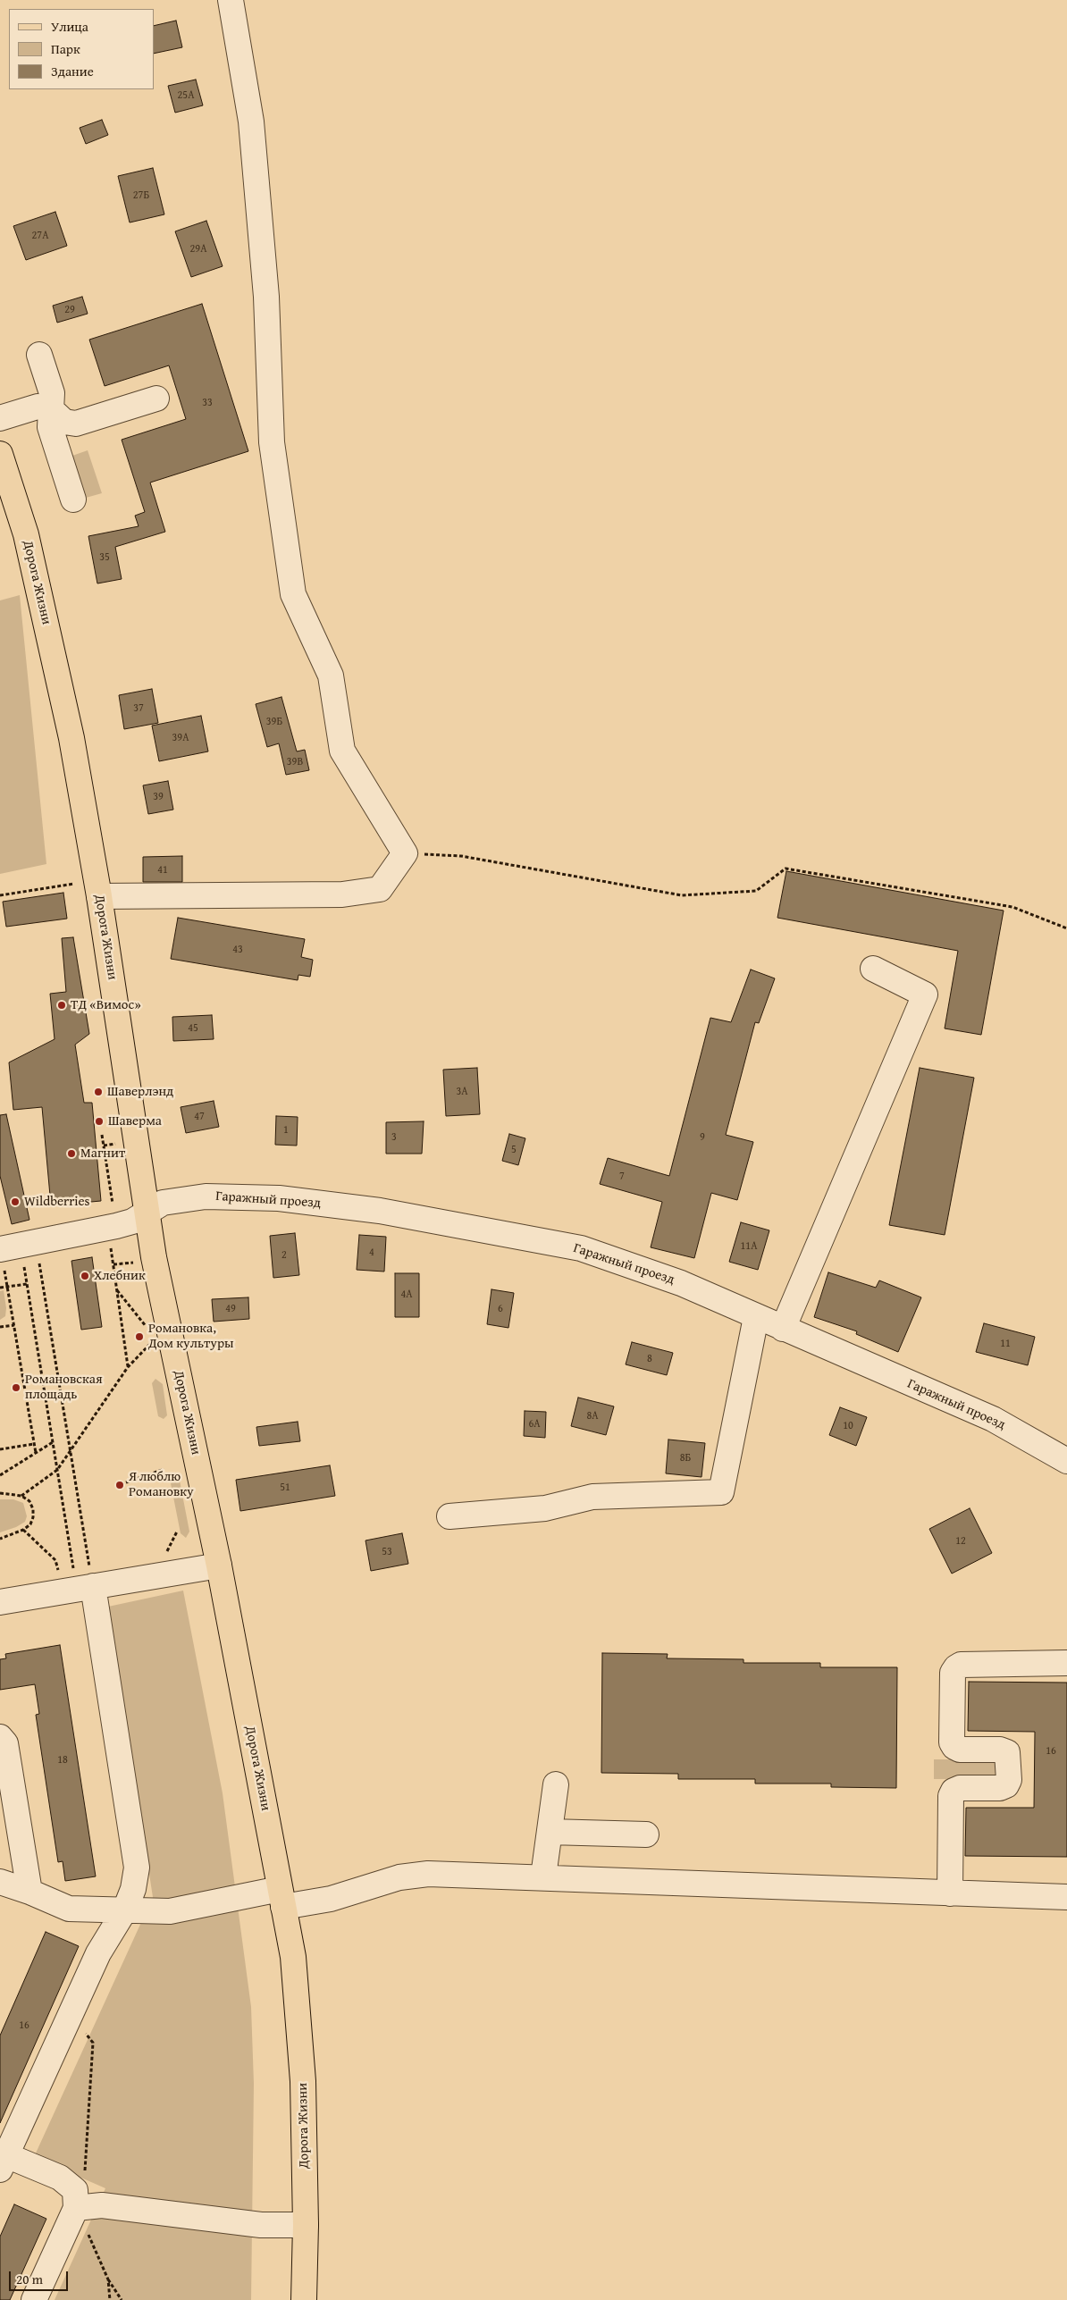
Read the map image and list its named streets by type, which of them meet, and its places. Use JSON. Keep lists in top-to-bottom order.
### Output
{
  "streets": {
    "main road": ["Дорога Жизни"],
    "street": ["Гаражный проезд"]
  },
  "crossings": [
    ["Дорога Жизни", "Гаражный проезд"]
  ],
  "places": [
    "ТД «Вимос»",
    "Шаверлэнд",
    "Шаверма",
    "Магнит",
    "Wildberries",
    "Хлебник",
    "Романовка, Дом культуры",
    "Романовская площадь",
    "Я люблю Романовку"
  ],
  "house_numbers": [
    "25А",
    "27Б",
    "27А",
    "29А",
    "29",
    "33",
    "35",
    "37",
    "39Б",
    "39А",
    "39В",
    "39",
    "41",
    "43",
    "45",
    "3А",
    "47",
    "1",
    "3",
    "9",
    "5",
    "7",
    "11А",
    "4",
    "2",
    "4А",
    "49",
    "6",
    "11",
    "8",
    "8А",
    "6А",
    "10",
    "8Б",
    "51",
    "12",
    "53",
    "16",
    "18",
    "16"
  ],
  "legend": ["Улица", "Парк", "Здание"],
  "scale_bar": "20 m"
}
